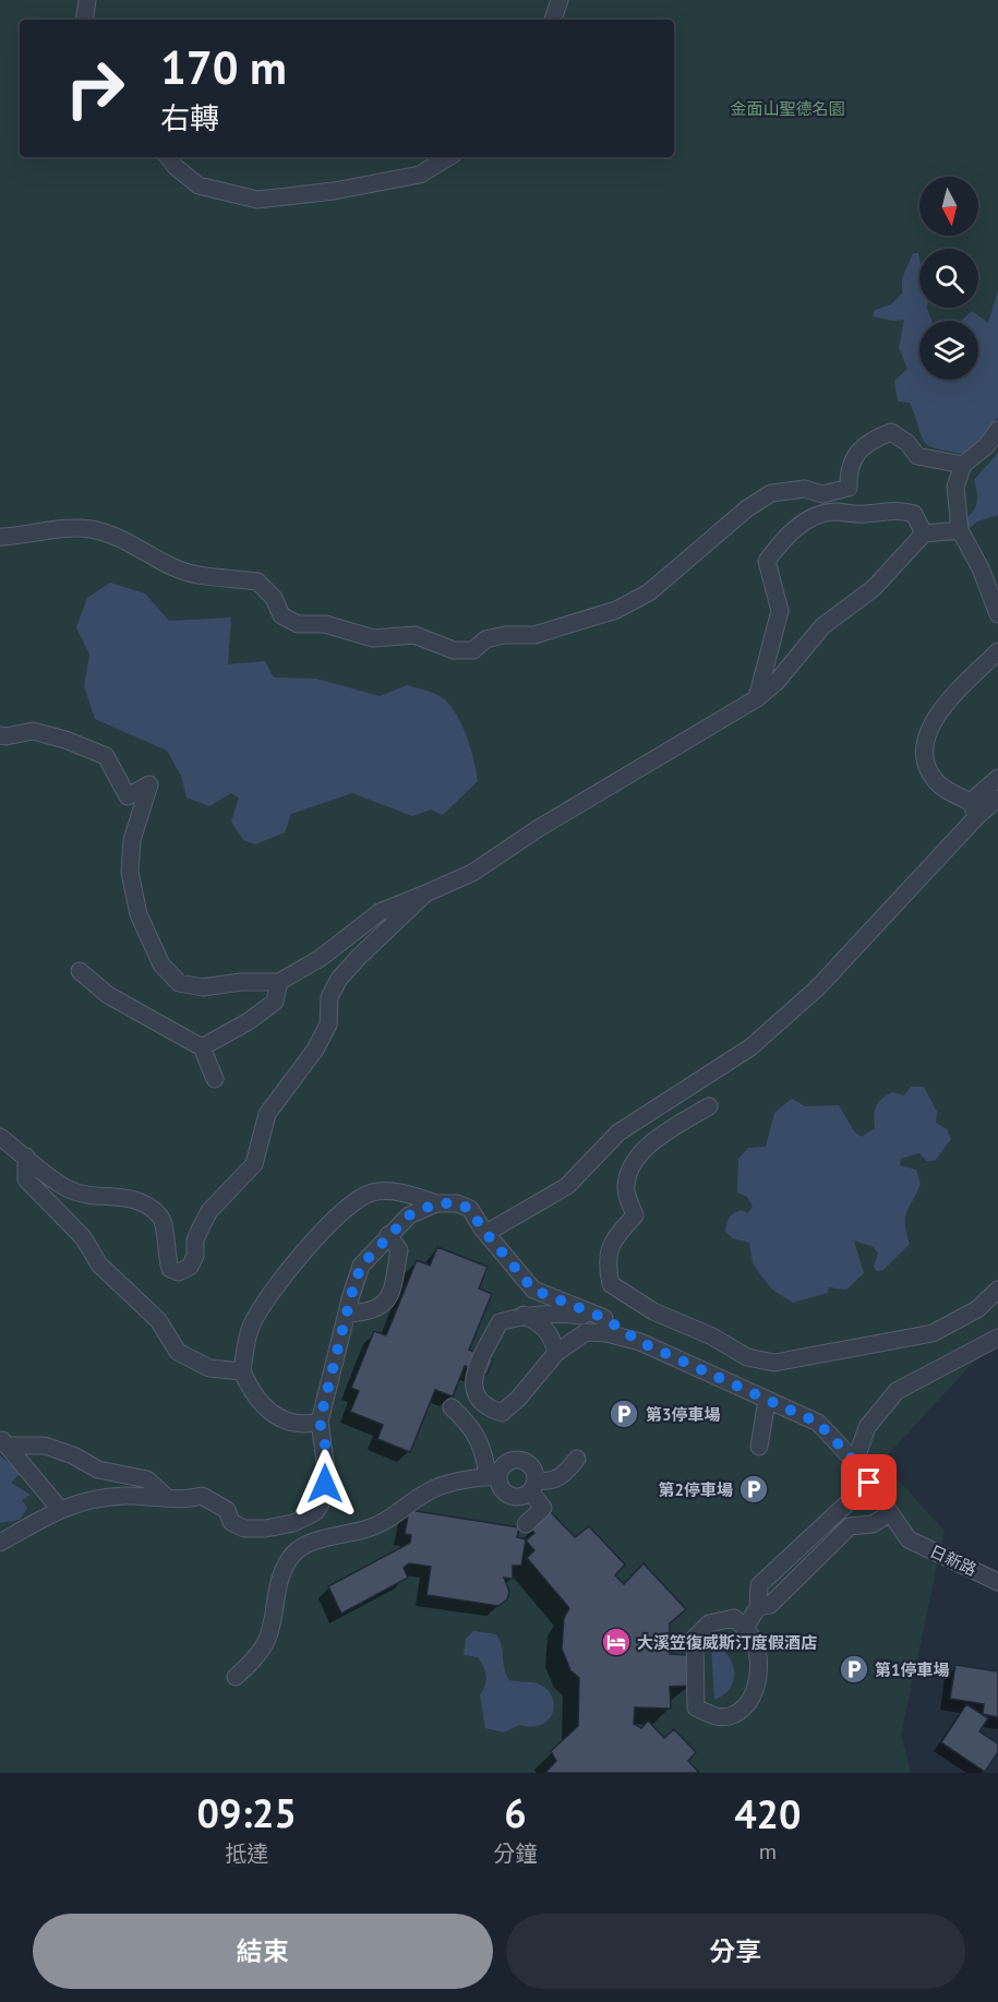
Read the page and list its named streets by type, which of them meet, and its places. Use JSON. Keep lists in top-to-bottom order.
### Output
{
  "streets": {
    "street": ["日新路"]
  },
  "parks": ["金面山聖德名園"],
  "places": {
    "parking": ["第3停車場", "第2停車場", "第1停車場"],
    "hotel": ["大溪笠復威斯汀度假酒店"]
  },
  "north": "bottom",
  "page": {
    "turn": ["170 m", "右轉"],
    "eta": [
      "09:25",
      "抵達",
      "6",
      "分鐘",
      "420",
      "m"
    ],
    "buttons": ["結束", "分享"]
  }
}
